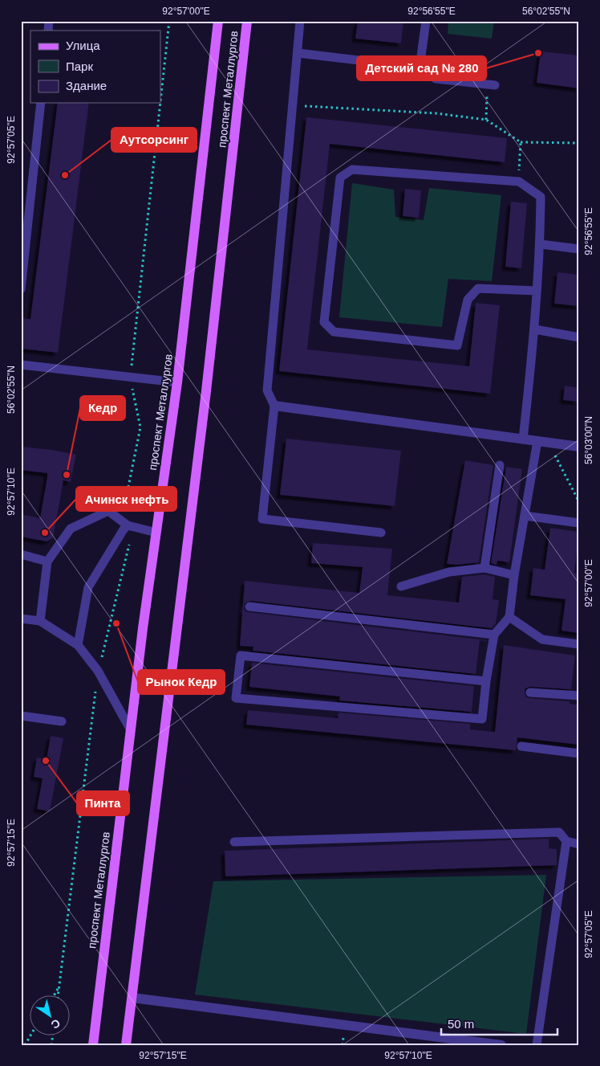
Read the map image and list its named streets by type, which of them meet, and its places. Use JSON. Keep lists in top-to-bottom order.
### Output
{
  "streets": {
    "main road": ["проспект Металлургов"]
  },
  "places": [
    "Детский сад № 280",
    "Аутсорсинг",
    "Кедр",
    "Ачинск нефть",
    "Рынок Кедр",
    "Пинта"
  ],
  "legend": ["Улица", "Парк", "Здание"],
  "scale_bar": "50 m",
  "north": "bottom right",
  "coordinates": [
    "92°57'00\"E",
    "92°56'55\"E",
    "56°02'55\"N",
    "92°57'05\"E",
    "56°03'00\"N",
    "92°57'10\"E",
    "92°57'15\"E"
  ]
}
